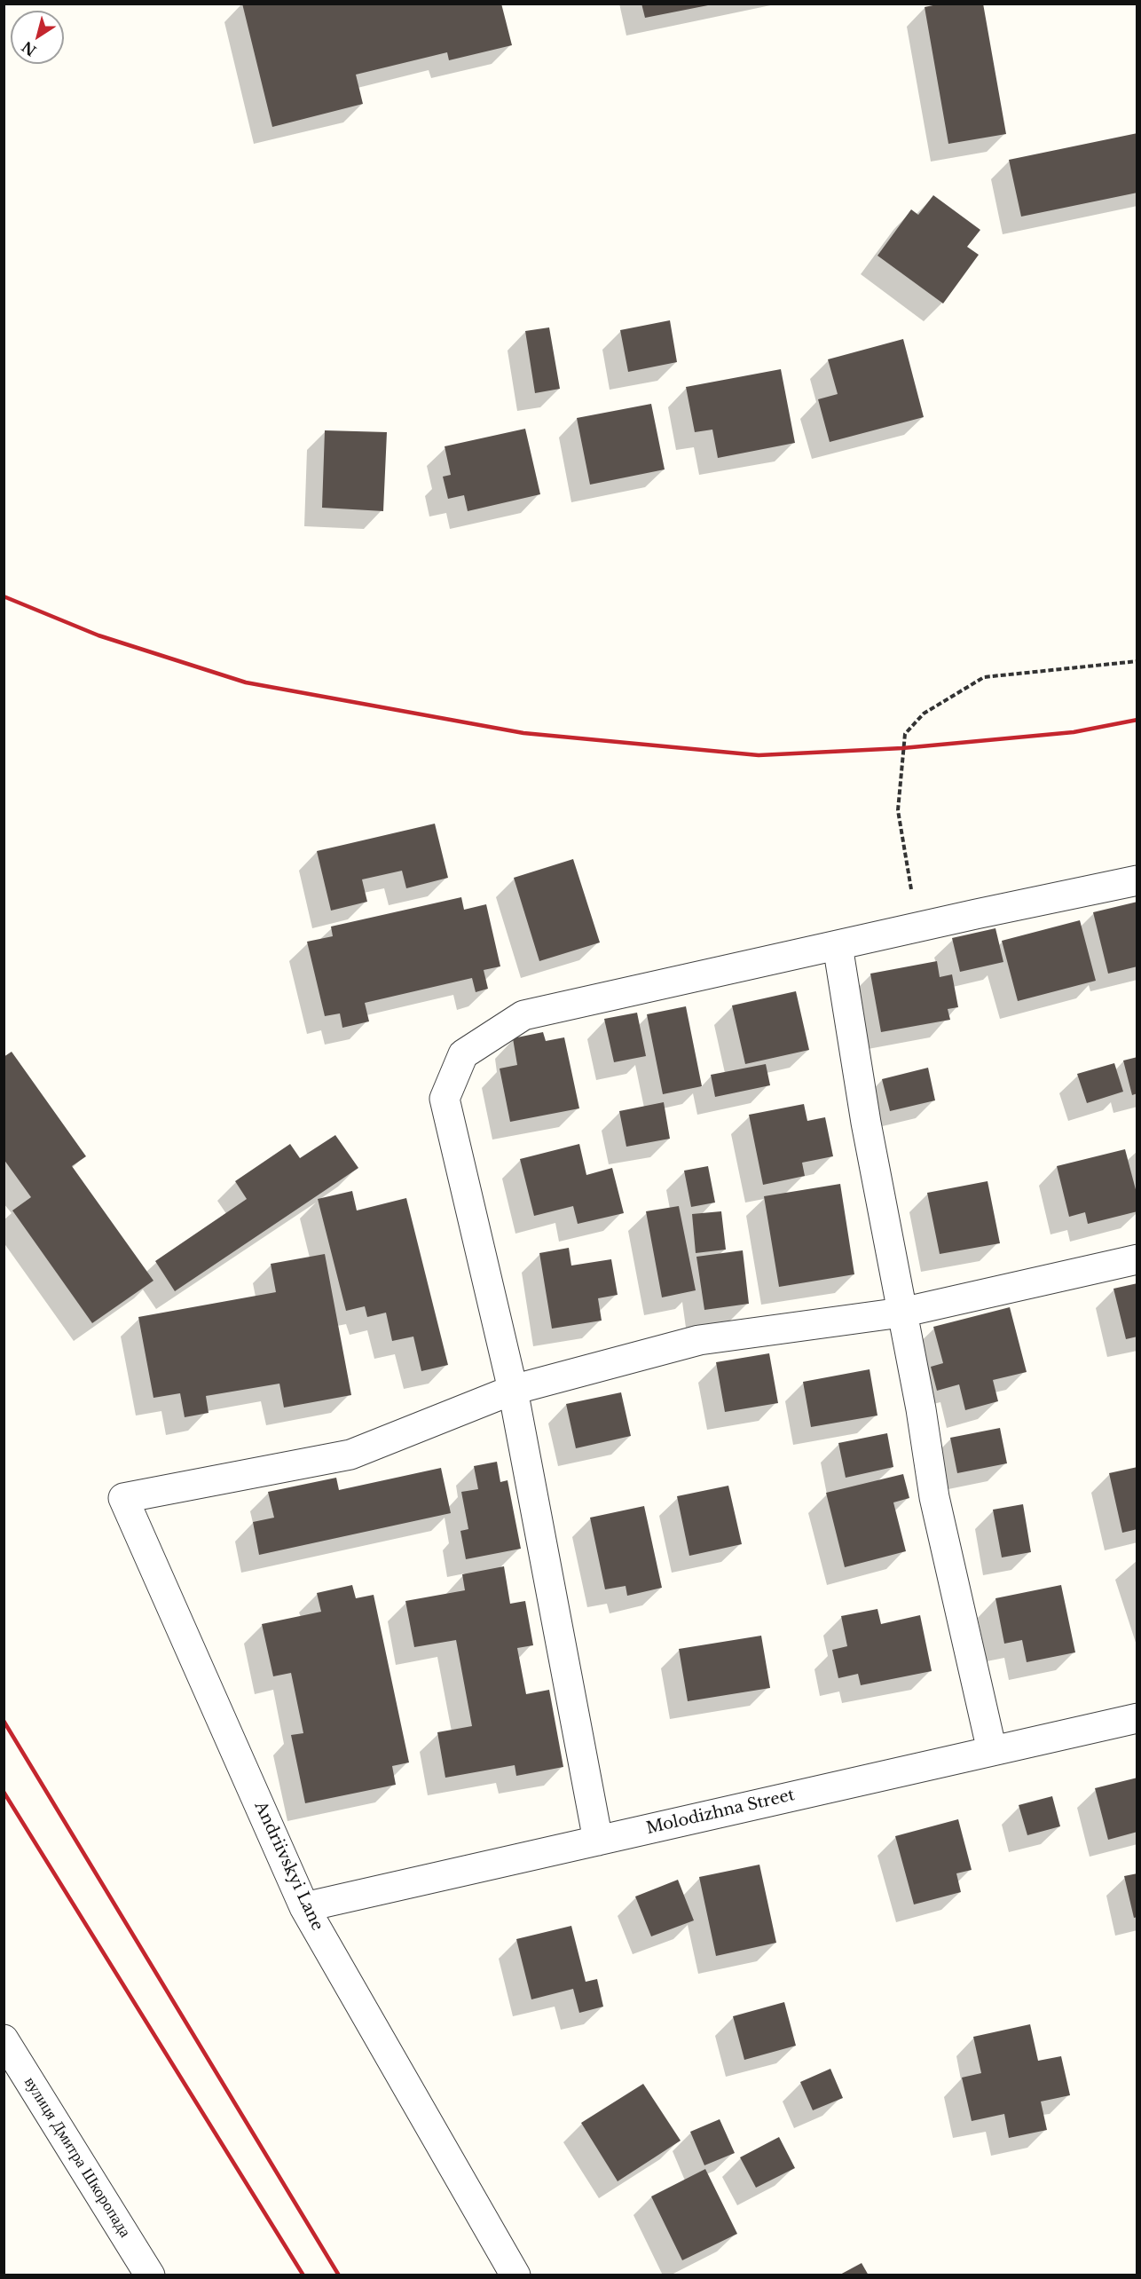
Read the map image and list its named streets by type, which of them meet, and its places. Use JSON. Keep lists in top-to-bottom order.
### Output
{
  "streets": {
    "street": ["Molodizhna Street", "Andriivskyi Lane", "вулиця Дмитра Шкоропада"]
  },
  "crossings": [
    ["Molodizhna Street", "Andriivskyi Lane"]
  ],
  "north": "bottom left"
}
